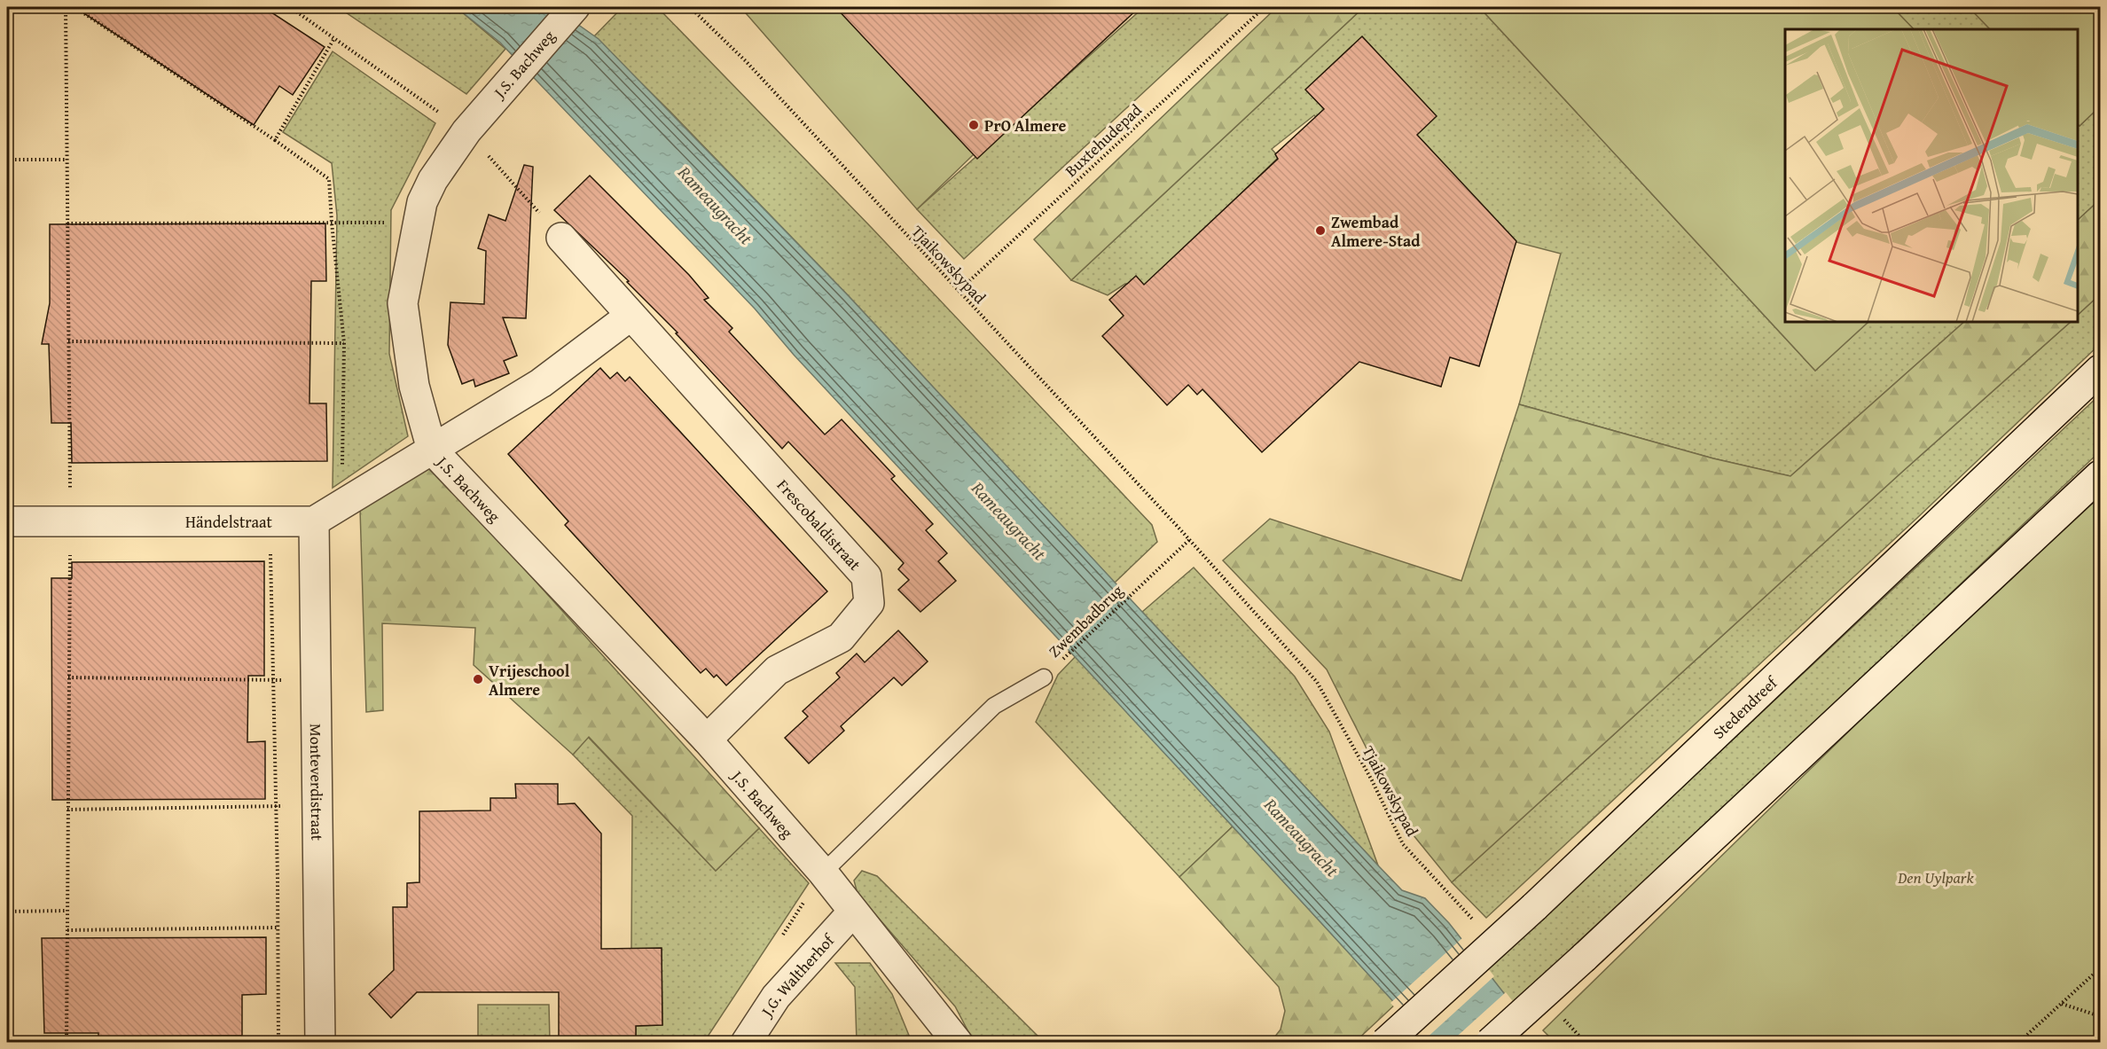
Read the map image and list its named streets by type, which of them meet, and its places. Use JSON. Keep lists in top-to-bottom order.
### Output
{
  "streets": {
    "street": [
      "J.S. Bachweg",
      "Händelstraat",
      "Frescobaldistraat",
      "Stedendreef",
      "Monteverdistraat",
      "J.G. Waltherhof"
    ],
    "path": ["Buxtehudepad", "Tjaikowskypad", "Zwembadbrug"]
  },
  "crossings": [
    ["J.S. Bachweg", "Frescobaldistraat"],
    ["J.S. Bachweg", "J.G. Waltherhof"],
    ["Buxtehudepad", "Tjaikowskypad"],
    ["Tjaikowskypad", "Zwembadbrug"],
    ["Händelstraat", "Monteverdistraat"]
  ],
  "water": ["Rameaugracht"],
  "parks": ["Den Uylpark"],
  "places": ["PrO Almere", "Zwembad Almere-Stad", "Vrijeschool Almere"]
}
